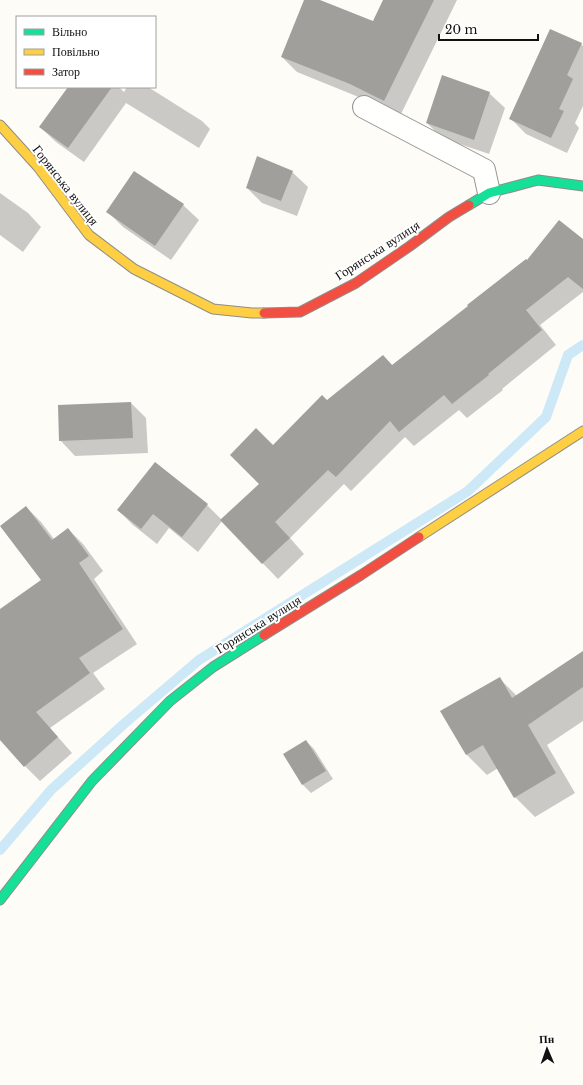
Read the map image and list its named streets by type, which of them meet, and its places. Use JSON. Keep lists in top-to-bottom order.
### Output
{
  "streets": {
    "street": ["Горянська вулиця"]
  },
  "legend": ["Вільно", "Повільно", "Затор"],
  "scale_bar": "20 m",
  "north": "top"
}
